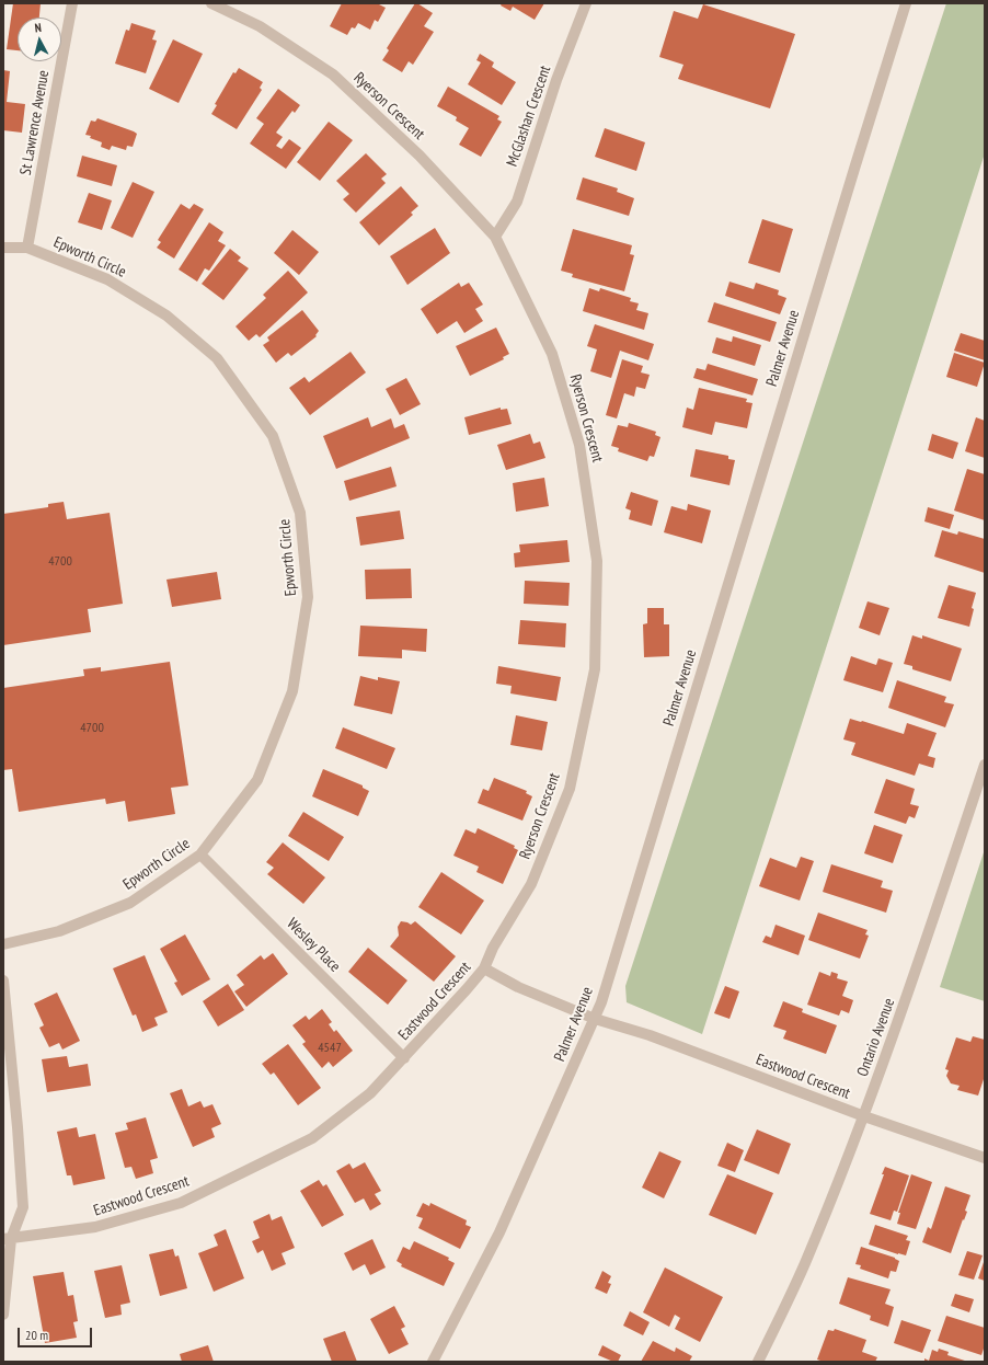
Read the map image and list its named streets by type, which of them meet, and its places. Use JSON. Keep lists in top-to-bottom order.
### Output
{
  "streets": {
    "street": [
      "Ryerson Crescent",
      "McGlashan Crescent",
      "St Lawrence Avenue",
      "Epworth Circle",
      "Palmer Avenue",
      "Wesley Place",
      "Eastwood Crescent",
      "Ontario Avenue"
    ]
  },
  "crossings": [
    ["Ryerson Crescent", "McGlashan Crescent"],
    ["Ryerson Crescent", "Eastwood Crescent"],
    ["St Lawrence Avenue", "Epworth Circle"],
    ["Epworth Circle", "Wesley Place"],
    ["Palmer Avenue", "Eastwood Crescent"],
    ["Wesley Place", "Eastwood Crescent"],
    ["Eastwood Crescent", "Ontario Avenue"]
  ],
  "house_numbers": ["4700", "4700", "4547"],
  "scale_bar": "20 m",
  "north": "top"
}
